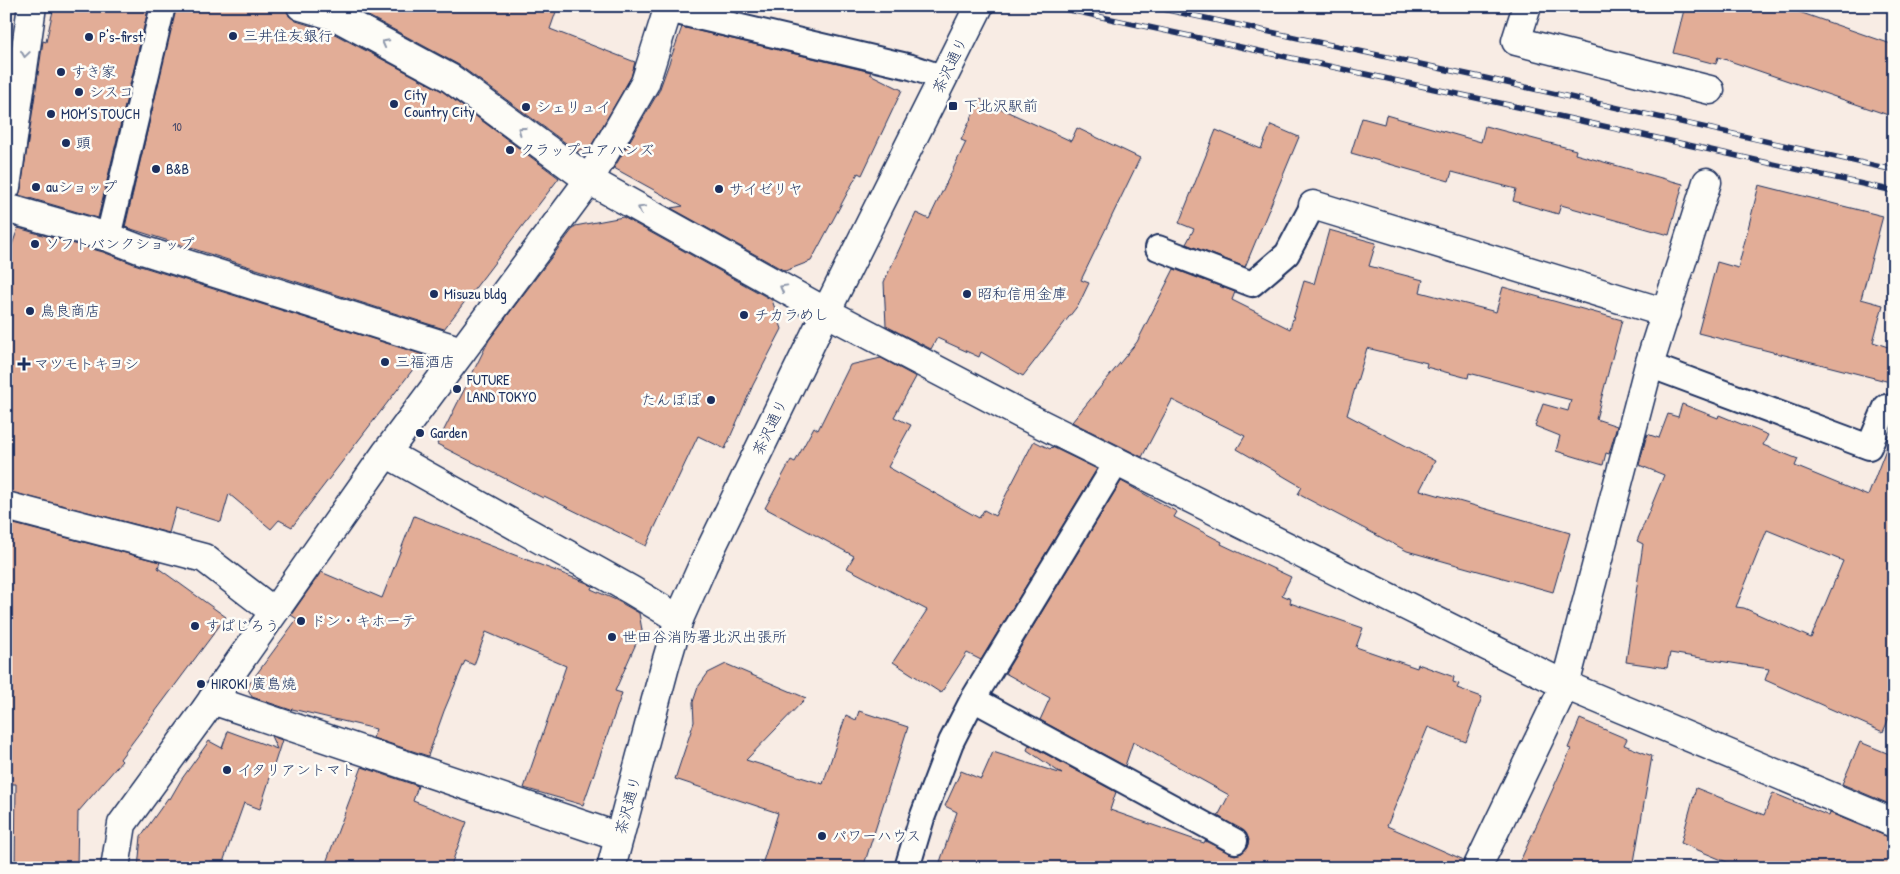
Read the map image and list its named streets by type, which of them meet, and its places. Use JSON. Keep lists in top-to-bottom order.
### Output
{
  "streets": {
    "street": ["茶沢通り"]
  },
  "places": {
    "other": [
      "三井住友銀行",
      "P's-first",
      "すき家",
      "シスコ",
      "City Country City",
      "シェリュイ",
      "MOM’S TOUCH",
      "頭",
      "クラップユアハンズ",
      "B&B",
      "auショップ",
      "サイゼリヤ",
      "ソフトバンクショップ",
      "Misuzu bldg",
      "昭和信用金庫",
      "鳥良商店",
      "チカラめし",
      "三福酒店",
      "FUTURE LAND TOKYO",
      "たんぽぽ",
      "Garden",
      "ドン・キホーテ",
      "すぱじろう",
      "世田谷消防署北沢出張所",
      "HIROKI 廣島燒",
      "イタリアントマト",
      "パワーハウス"
    ],
    "transit": ["下北沢駅前"],
    "health": ["マツモトキヨシ"]
  },
  "house_numbers": ["10"]
}
